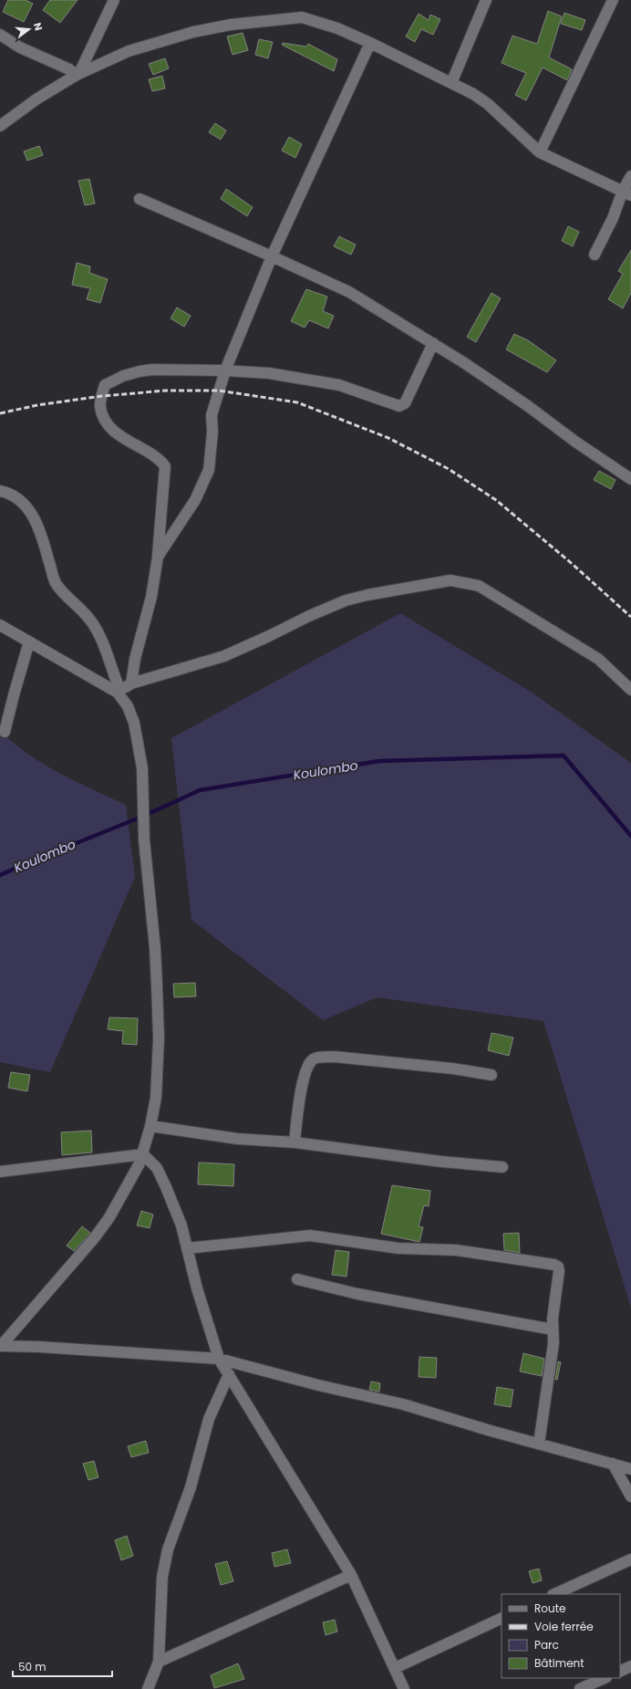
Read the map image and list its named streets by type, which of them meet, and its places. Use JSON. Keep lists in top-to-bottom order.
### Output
{
  "water": ["Koulombo"],
  "legend": [
    "Route",
    "Voie ferrée",
    "Parc",
    "Bâtiment"
  ],
  "scale_bar": "50 m",
  "north": "right"
}
